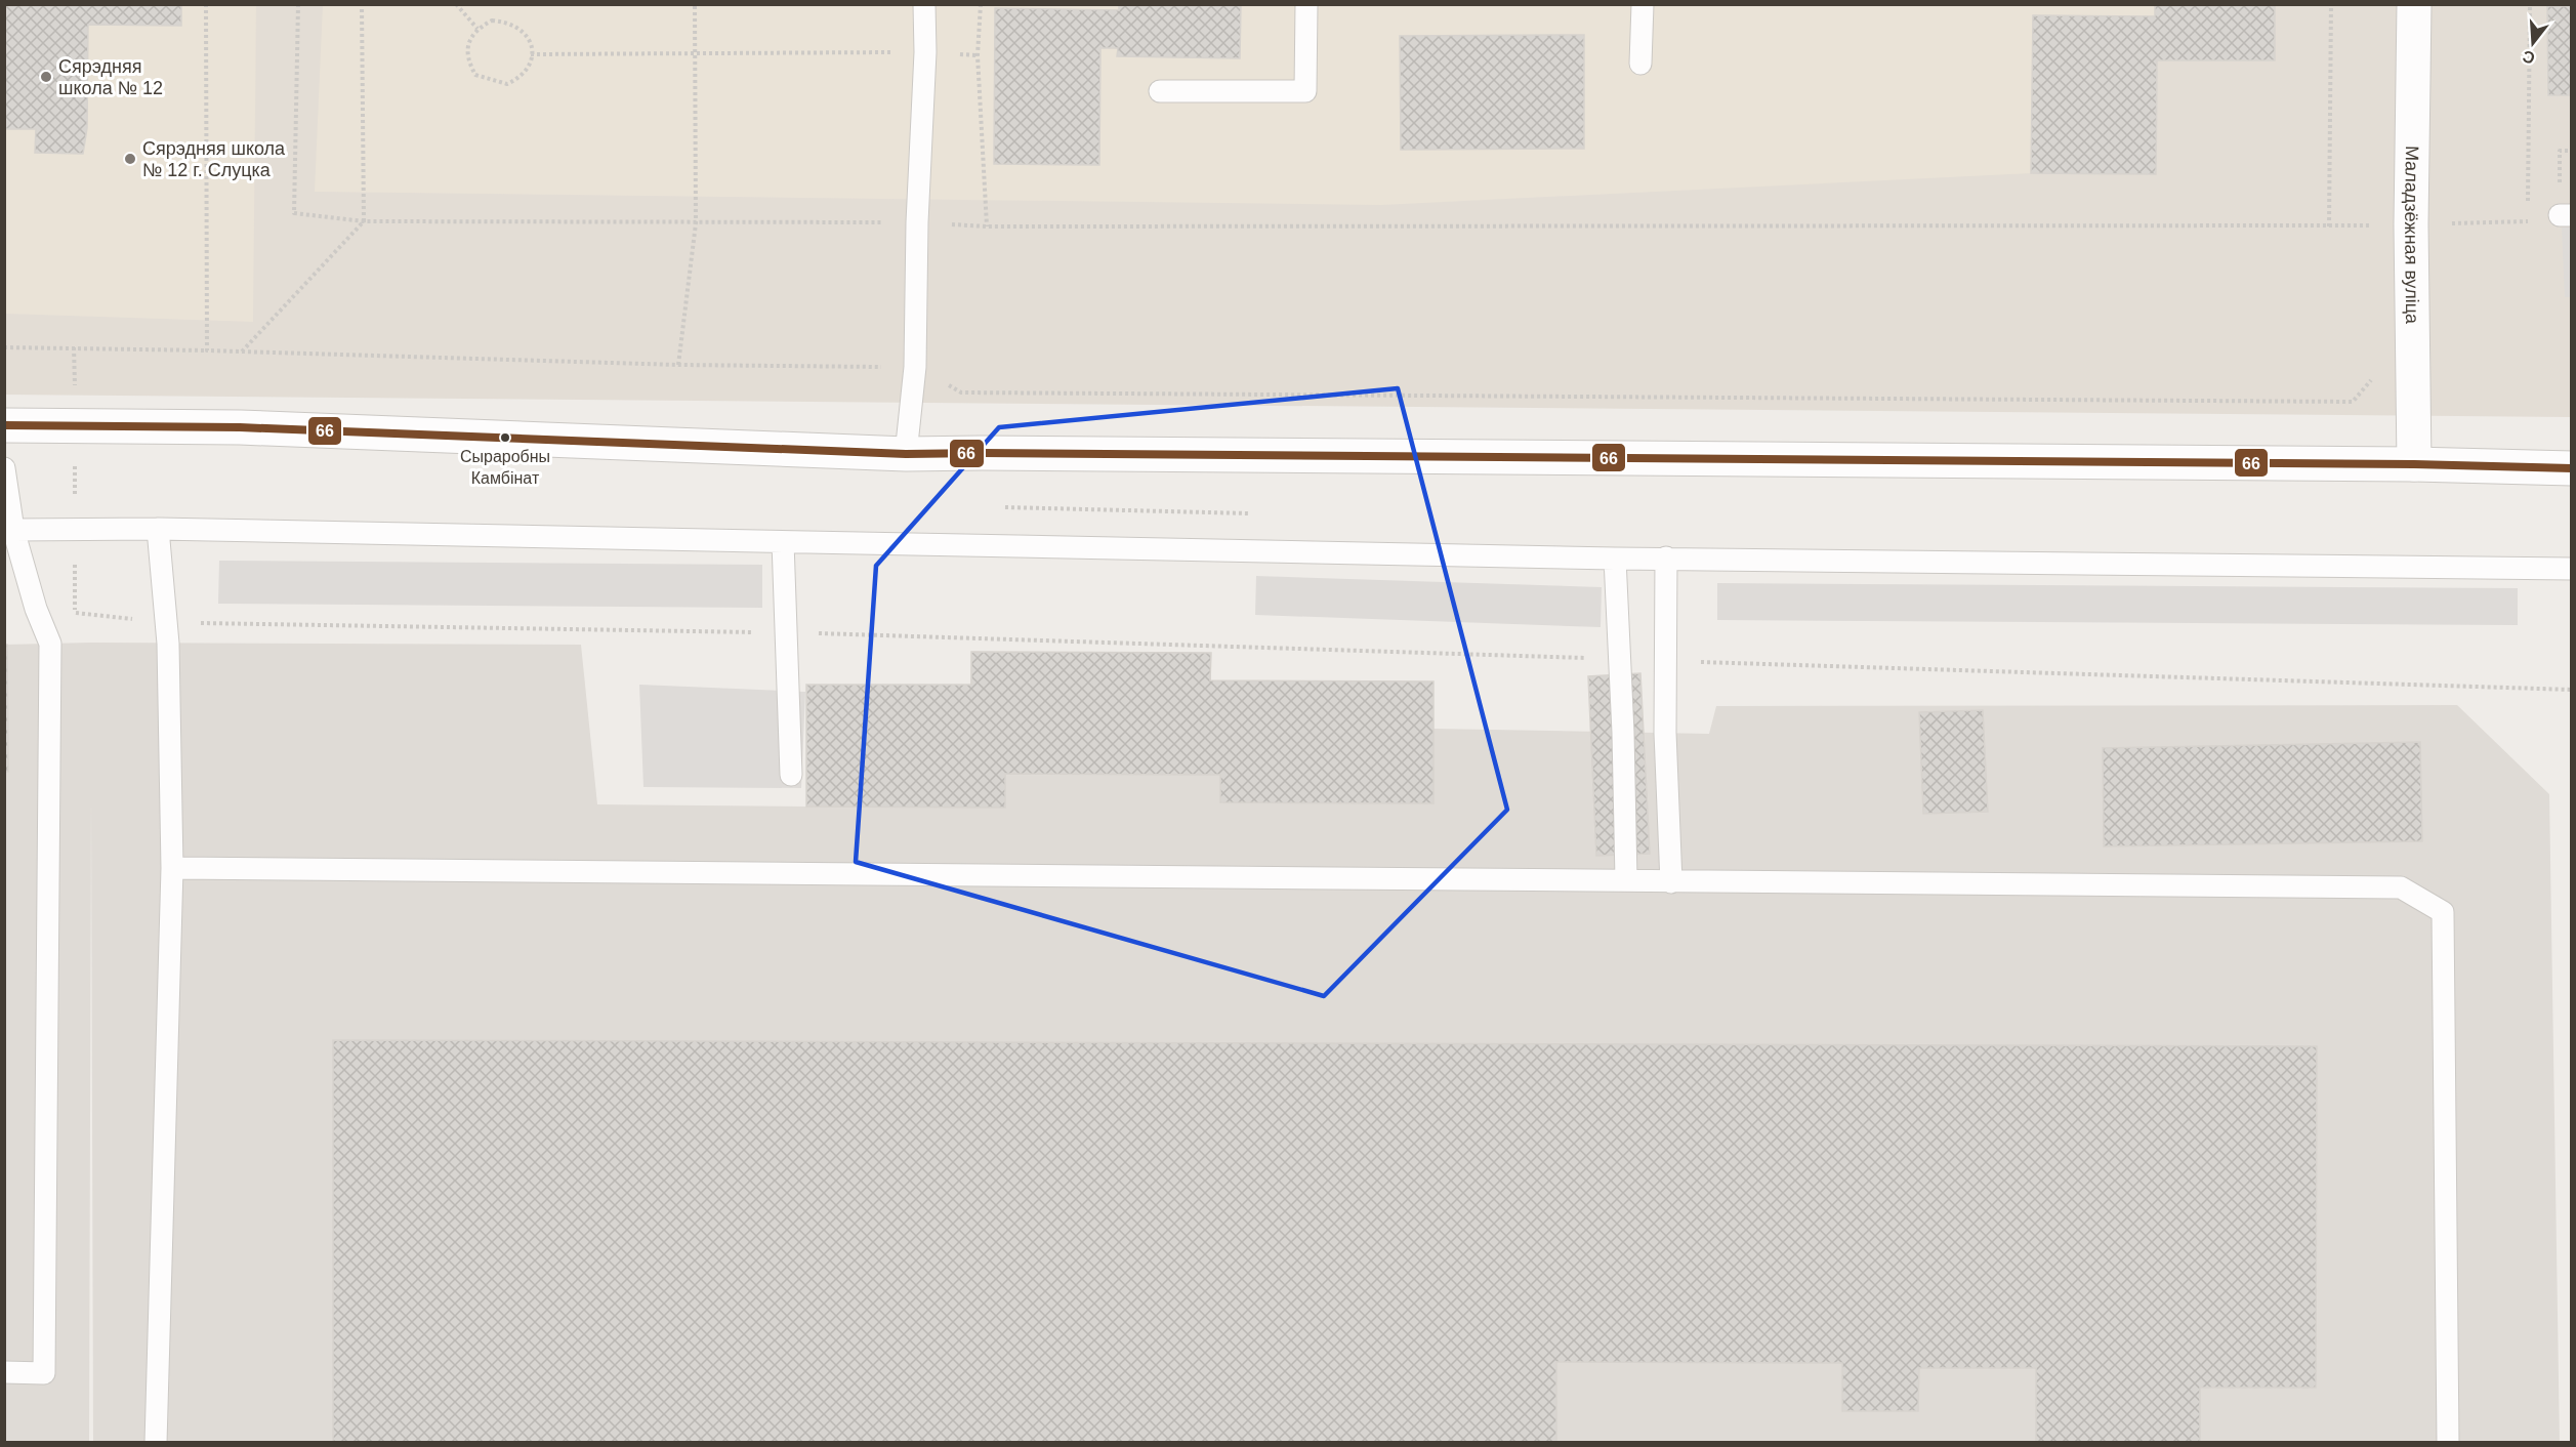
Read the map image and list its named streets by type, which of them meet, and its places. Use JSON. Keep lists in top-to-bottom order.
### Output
{
  "streets": {
    "street": ["Маладзёжная вуліца"]
  },
  "places": ["Сярэдняя школа № 12", "Сярэдняя школа № 12 г. Слуцка", "Сыраробны Камбінат"],
  "lines": ["transit line 66"],
  "north": "bottom"
}
